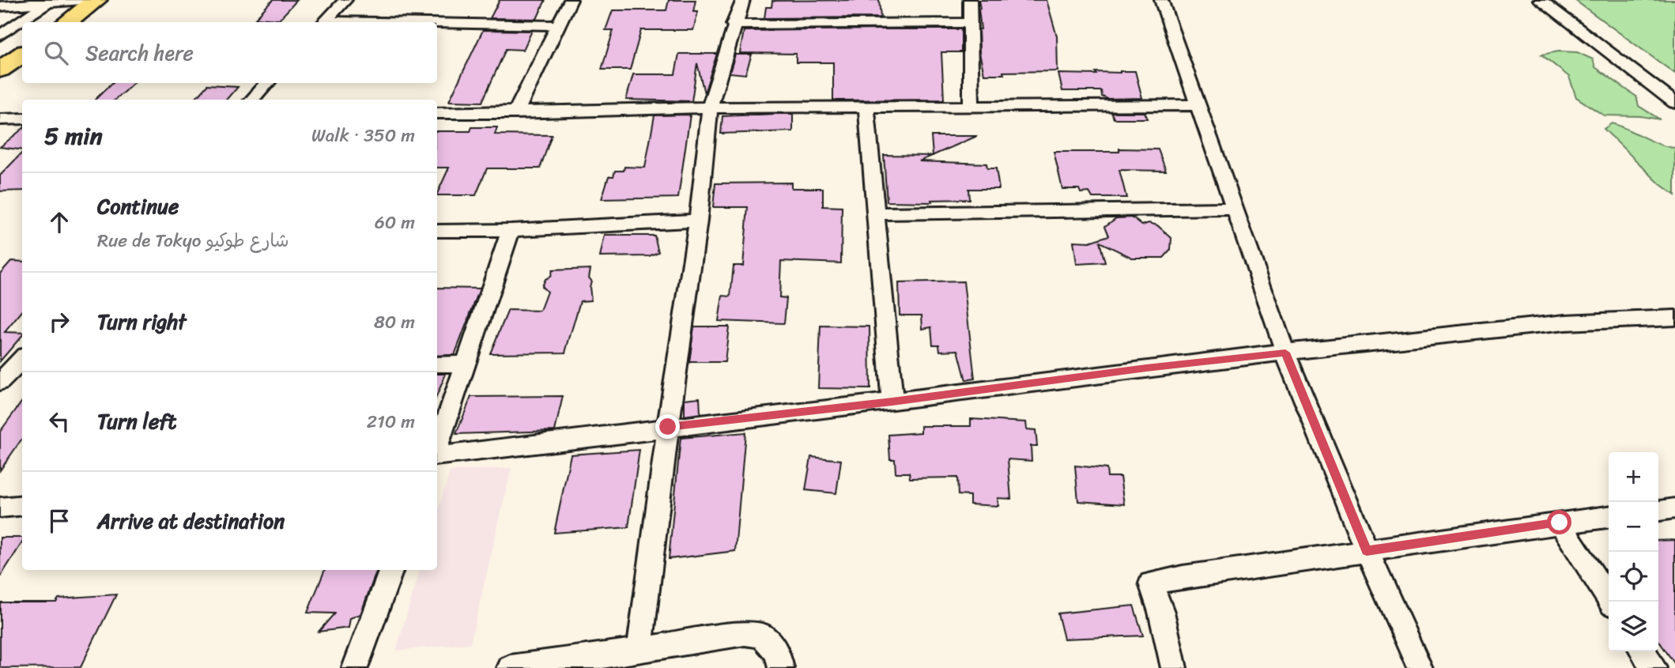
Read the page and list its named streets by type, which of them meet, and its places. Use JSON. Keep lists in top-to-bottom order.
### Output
{
  "page": {
    "search": "Search here",
    "heading": ["5 min", "Walk · 350 m"],
    "list": [
      ["Continue", "Rue de Tokyo شارع طوكيو", "60 m"],
      ["Turn right", "80 m"],
      ["Turn left", "210 m"],
      "Arrive at destination"
    ],
    "map_buttons": ["+", "−"]
  }
}
